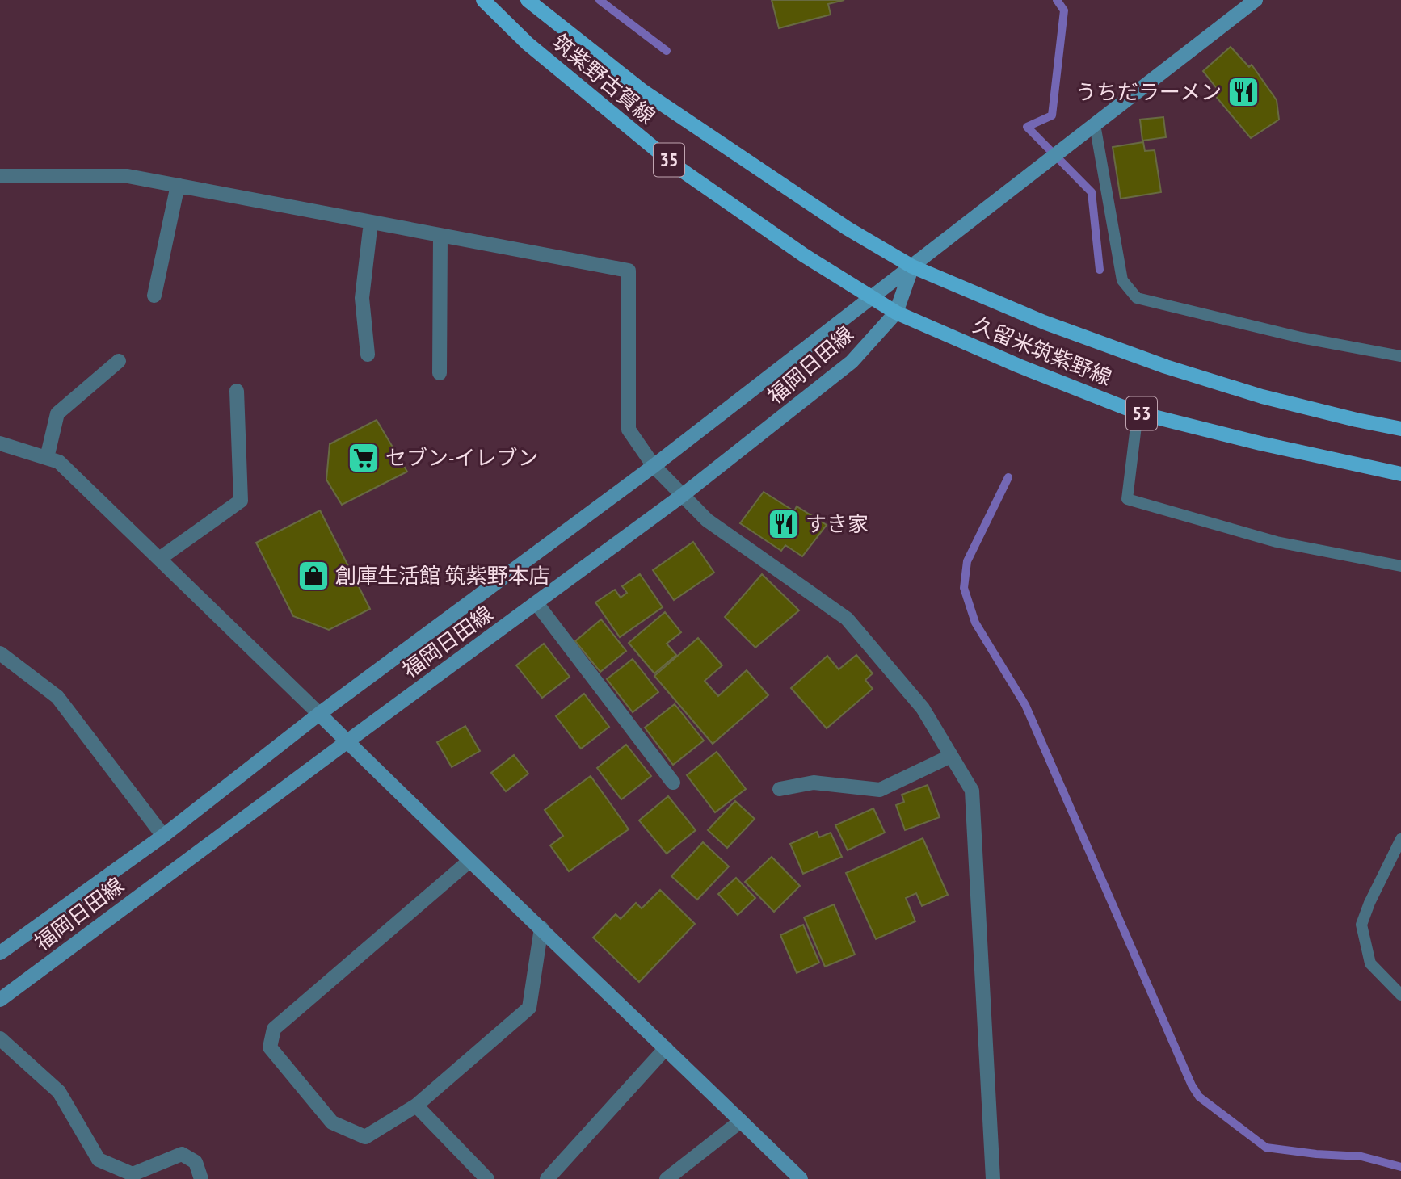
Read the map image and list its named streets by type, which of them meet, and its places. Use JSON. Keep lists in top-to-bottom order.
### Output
{
  "streets": {
    "main road": [
      "筑紫野古賀線",
      "35",
      "久留米筑紫野線",
      "福岡日田線",
      "53"
    ]
  },
  "crossings": [
    ["筑紫野古賀線", "久留米筑紫野線"],
    ["筑紫野古賀線", "福岡日田線"],
    ["久留米筑紫野線", "福岡日田線"]
  ],
  "places": {
    "restaurant": ["うちだラーメン", "すき家"],
    "supermarket": ["セブン-イレブン"],
    "shop": ["創庫生活館 筑紫野本店"]
  }
}
